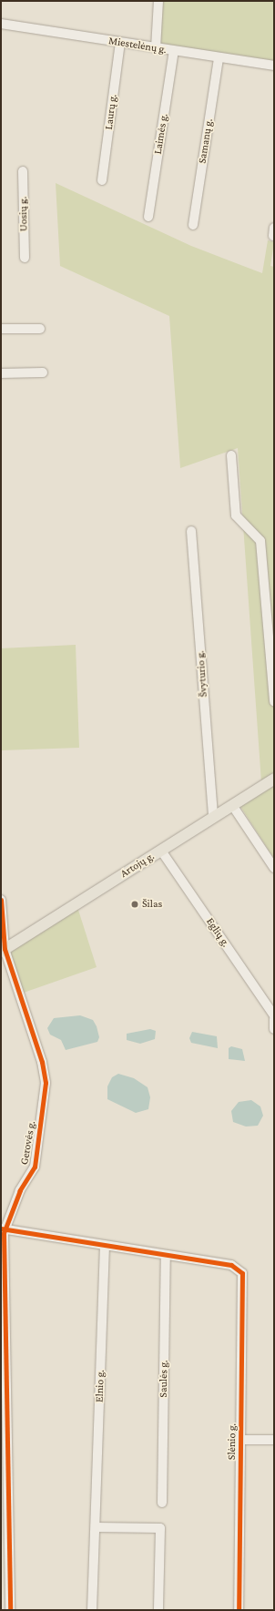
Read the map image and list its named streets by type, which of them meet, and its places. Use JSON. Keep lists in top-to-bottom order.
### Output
{
  "streets": {
    "main road": ["Artojų g."],
    "street": [
      "Miestelėnų g.",
      "Laurų g.",
      "Laimės g.",
      "Samanų g.",
      "Uosių g.",
      "Švyturio g.",
      "Eglių g.",
      "Gerovės g.",
      "Saulės g.",
      "Elnio g.",
      "Slėnio g."
    ]
  },
  "crossings": [
    ["Miestelėnų g.", "Laurų g."],
    ["Miestelėnų g.", "Laimės g."],
    ["Miestelėnų g.", "Samanų g."],
    ["Švyturio g.", "Artojų g."],
    ["Artojų g.", "Eglių g."],
    ["Artojų g.", "Gerovės g."],
    ["Saulės g.", "Slėnio g."]
  ],
  "places": ["Šilas"]
}
